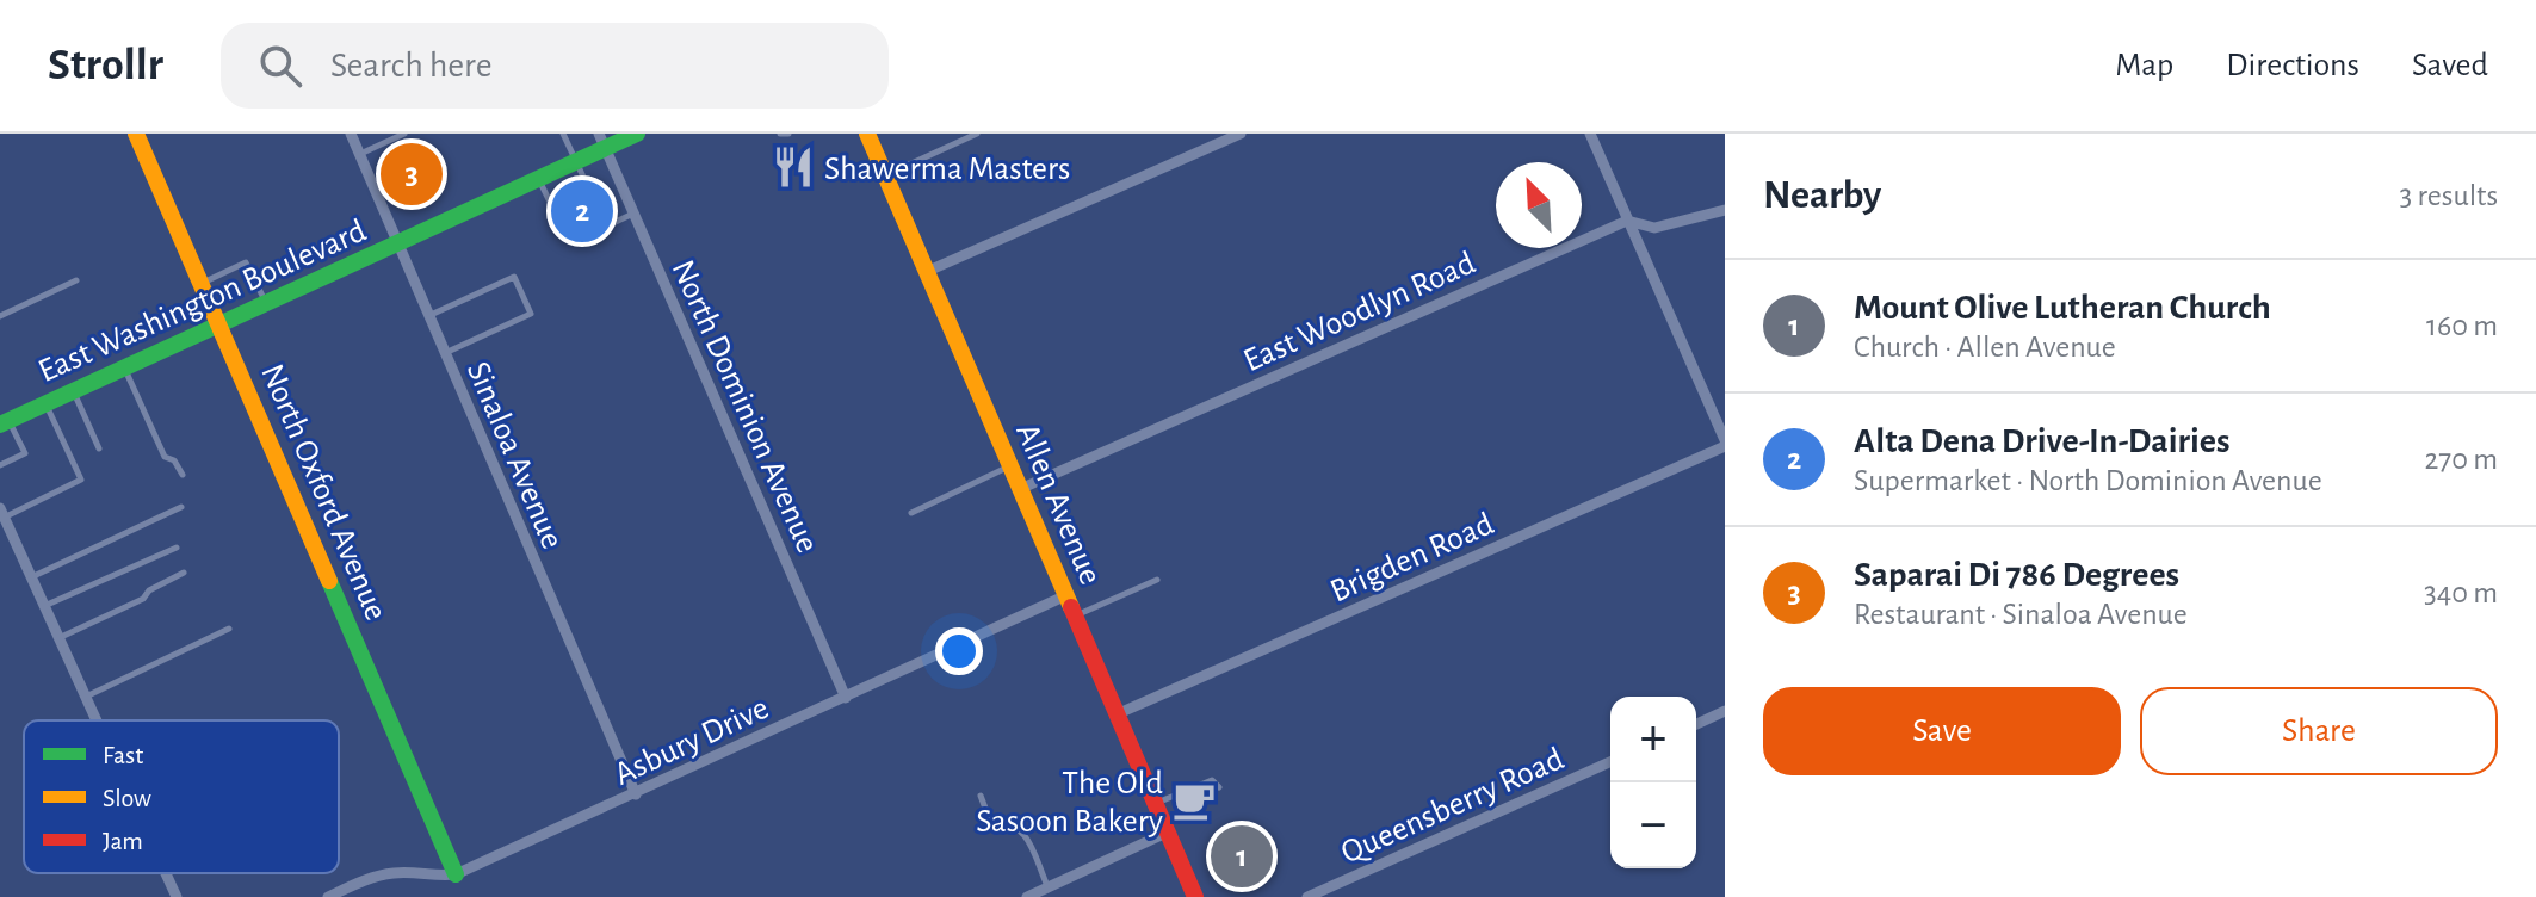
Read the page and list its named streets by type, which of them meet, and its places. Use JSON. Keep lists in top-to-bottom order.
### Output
{
  "streets": {
    "street": [
      "East Washington Boulevard",
      "East Woodlyn Road",
      "North Dominion Avenue",
      "Sinaloa Avenue",
      "North Oxford Avenue",
      "Allen Avenue",
      "Brigden Road",
      "Asbury Drive",
      "Queensberry Road"
    ]
  },
  "crossings": [
    ["East Washington Boulevard", "North Dominion Avenue"],
    ["East Washington Boulevard", "Sinaloa Avenue"],
    ["East Washington Boulevard", "North Oxford Avenue"],
    ["East Woodlyn Road", "Allen Avenue"],
    ["North Dominion Avenue", "Asbury Drive"],
    ["Sinaloa Avenue", "Asbury Drive"],
    ["North Oxford Avenue", "Asbury Drive"],
    ["Allen Avenue", "Brigden Road"],
    ["Allen Avenue", "Asbury Drive"]
  ],
  "places": {
    "restaurant": ["Shawerma Masters"],
    "cafe": ["The Old Sasoon Bakery"]
  },
  "legend": ["Fast", "Slow", "Jam"],
  "north": "top left",
  "page": {
    "header": "Strollr",
    "search": "Search here",
    "nav": ["Map", "Directions", "Saved"],
    "heading": ["Nearby", "3 results"],
    "pins": ["3", "2", "1"],
    "list": [
      {
        "mark": "1",
        "name": "Mount Olive Lutheran Church",
        "note": "Church · Allen Avenue",
        "value": "160 m"
      },
      {
        "mark": "2",
        "name": "Alta Dena Drive-In-Dairies",
        "note": "Supermarket · North Dominion Avenue",
        "value": "270 m"
      },
      {
        "mark": "3",
        "name": "Saparai Di 786 Degrees",
        "note": "Restaurant · Sinaloa Avenue",
        "value": "340 m"
      }
    ],
    "buttons": ["Save", "Share"],
    "map_buttons": ["+", "−"]
  }
}
